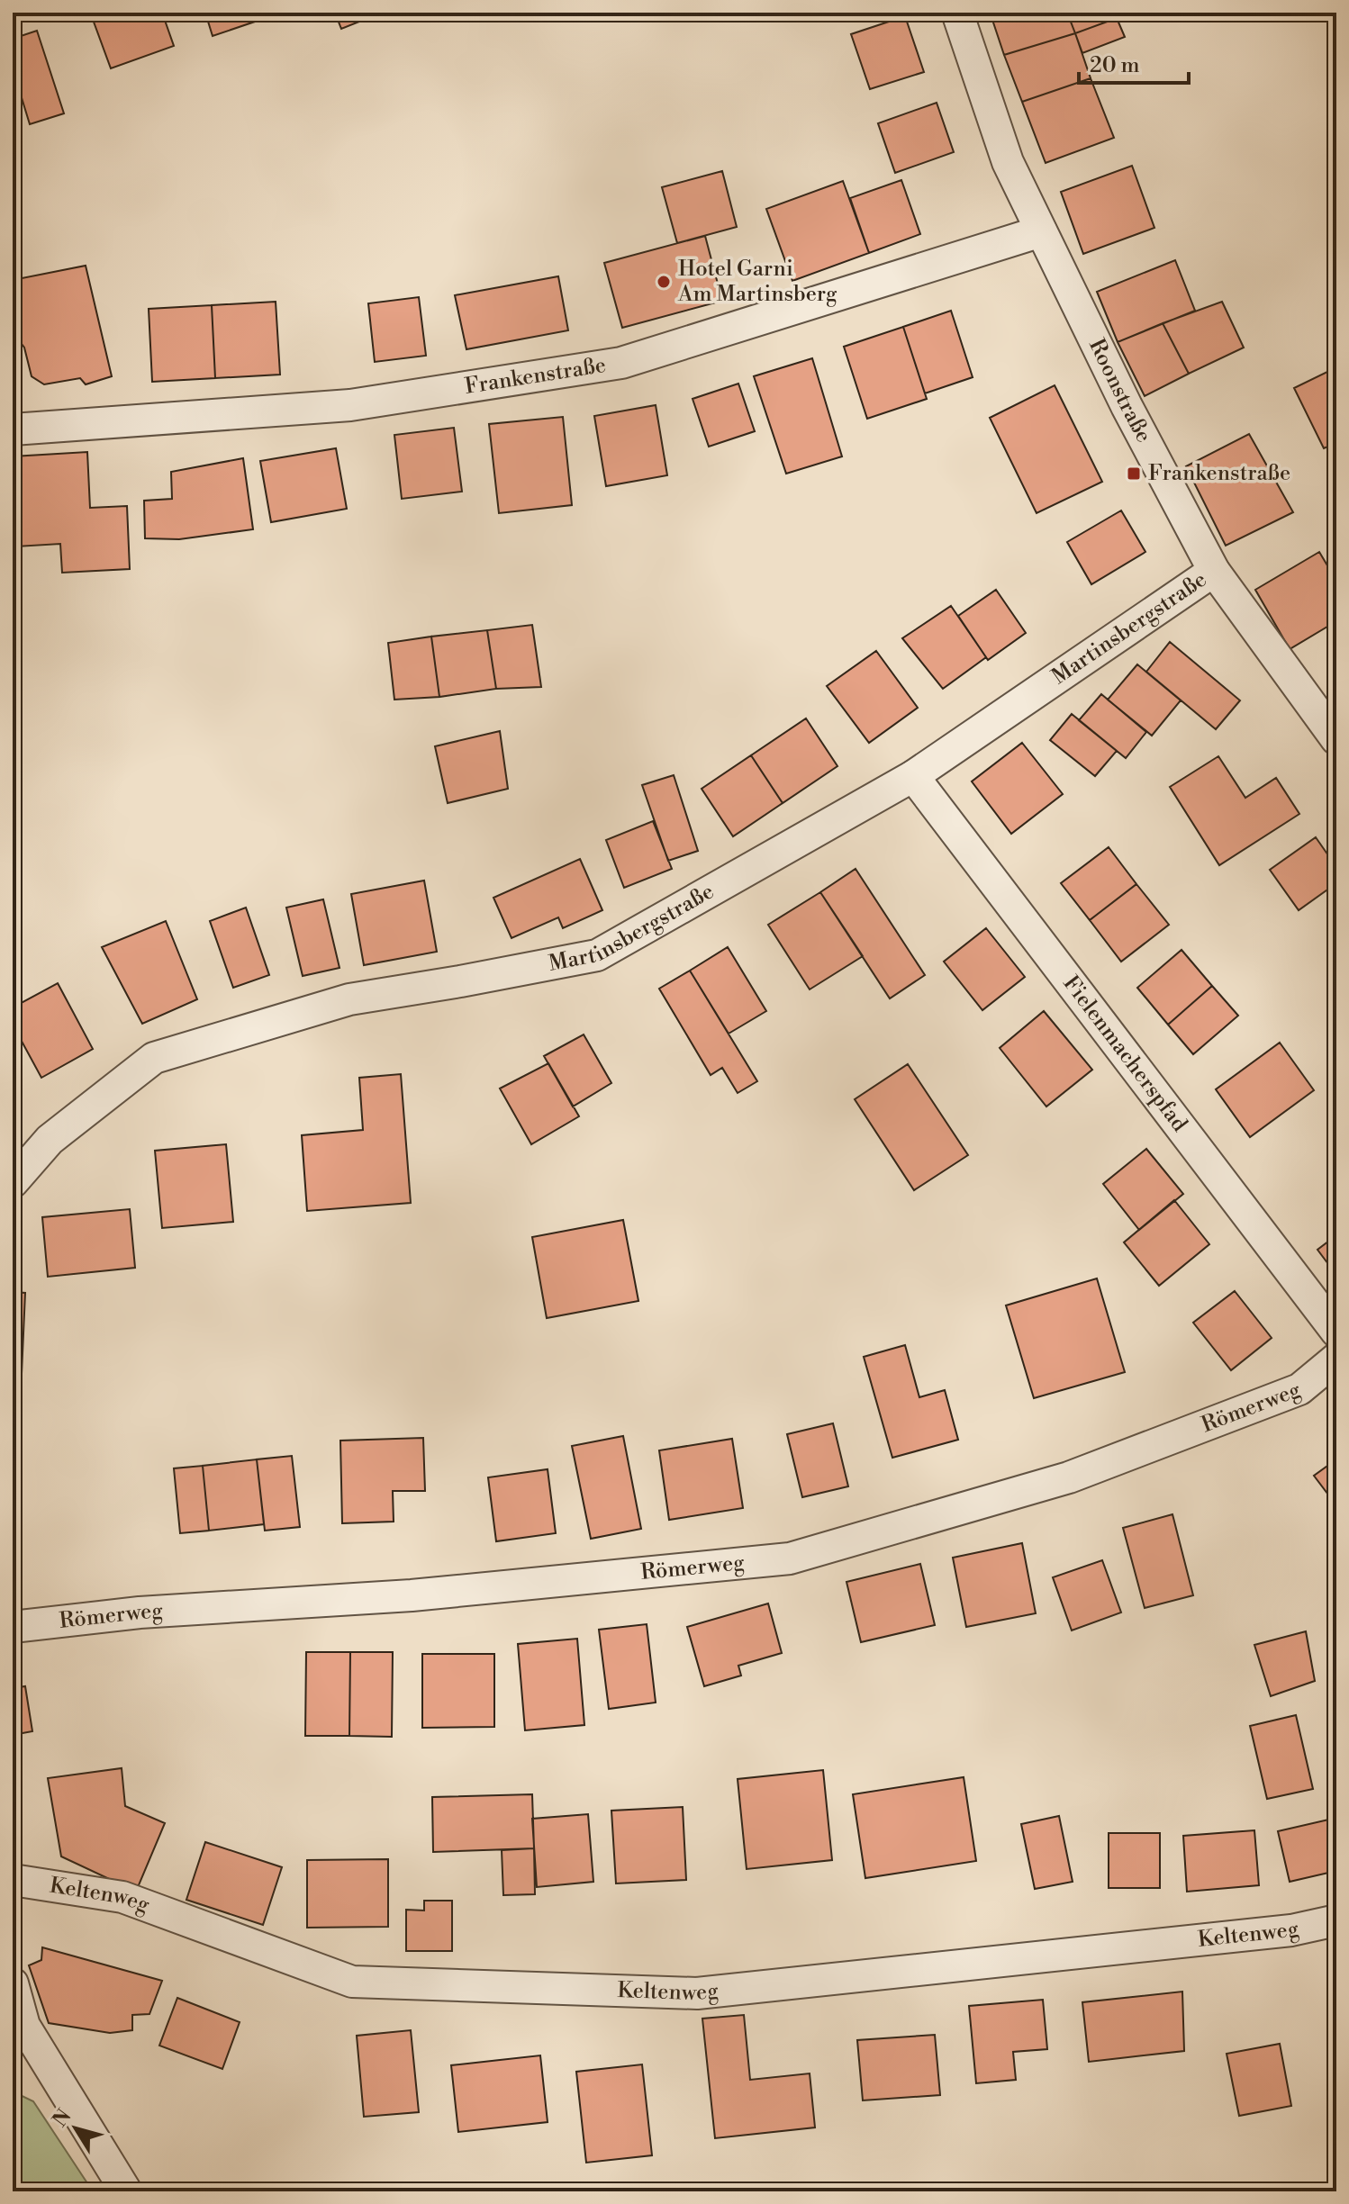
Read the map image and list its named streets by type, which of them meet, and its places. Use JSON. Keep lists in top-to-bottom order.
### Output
{
  "streets": {
    "street": [
      "Frankenstraße",
      "Roonstraße",
      "Martinsbergstraße",
      "Fielenmacherspfad",
      "Römerweg",
      "Keltenweg"
    ]
  },
  "crossings": [
    ["Frankenstraße", "Roonstraße"],
    ["Roonstraße", "Martinsbergstraße"],
    ["Martinsbergstraße", "Fielenmacherspfad"]
  ],
  "places": {
    "other": ["Hotel Garni Am Martinsberg"],
    "transit": ["Frankenstraße"]
  },
  "scale_bar": "20 m",
  "north": "top left"
}
